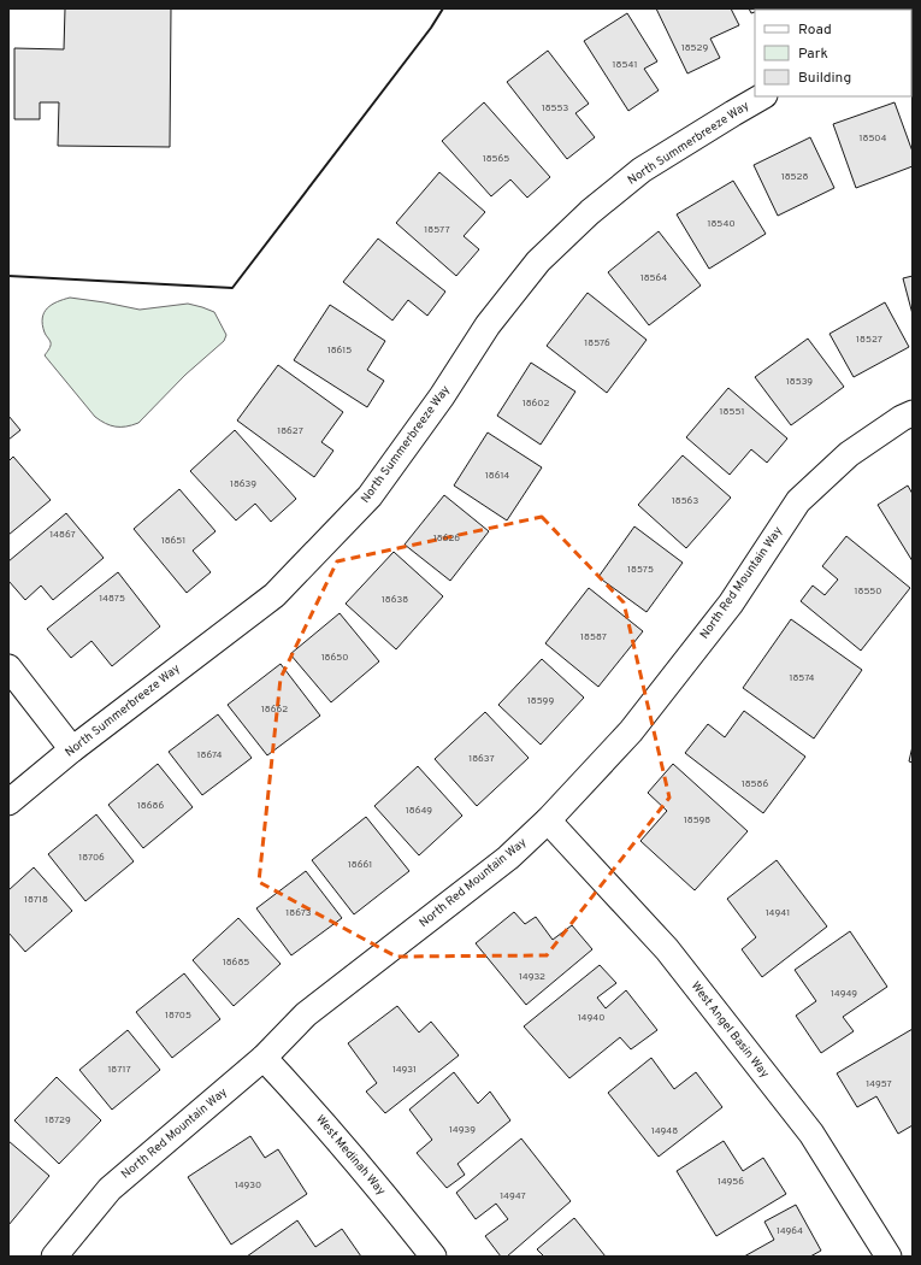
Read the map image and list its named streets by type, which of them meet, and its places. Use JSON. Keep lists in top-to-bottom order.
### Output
{
  "streets": {
    "street": [
      "North Summerbreeze Way",
      "North Red Mountain Way",
      "West Angel Basin Way",
      "West Medinah Way"
    ]
  },
  "crossings": [
    ["North Red Mountain Way", "West Angel Basin Way"],
    ["North Red Mountain Way", "West Medinah Way"]
  ],
  "house_numbers": [
    "18529",
    "18541",
    "18553",
    "18504",
    "18565",
    "18528",
    "18540",
    "18577",
    "18564",
    "18527",
    "18576",
    "18615",
    "18539",
    "18602",
    "18551",
    "18627",
    "18614",
    "18639",
    "18563",
    "14867",
    "18626",
    "18651",
    "18575",
    "18550",
    "14875",
    "18638",
    "18587",
    "18650",
    "18574",
    "18599",
    "18662",
    "18674",
    "18637",
    "18586",
    "18686",
    "18649",
    "18598",
    "18706",
    "18661",
    "18718",
    "18673",
    "14941",
    "18685",
    "14932",
    "14949",
    "18705",
    "14940",
    "18717",
    "14931",
    "14957",
    "18729",
    "14939",
    "14948",
    "14956",
    "14930",
    "14947",
    "14964"
  ],
  "legend": ["Road", "Park", "Building"]
}
